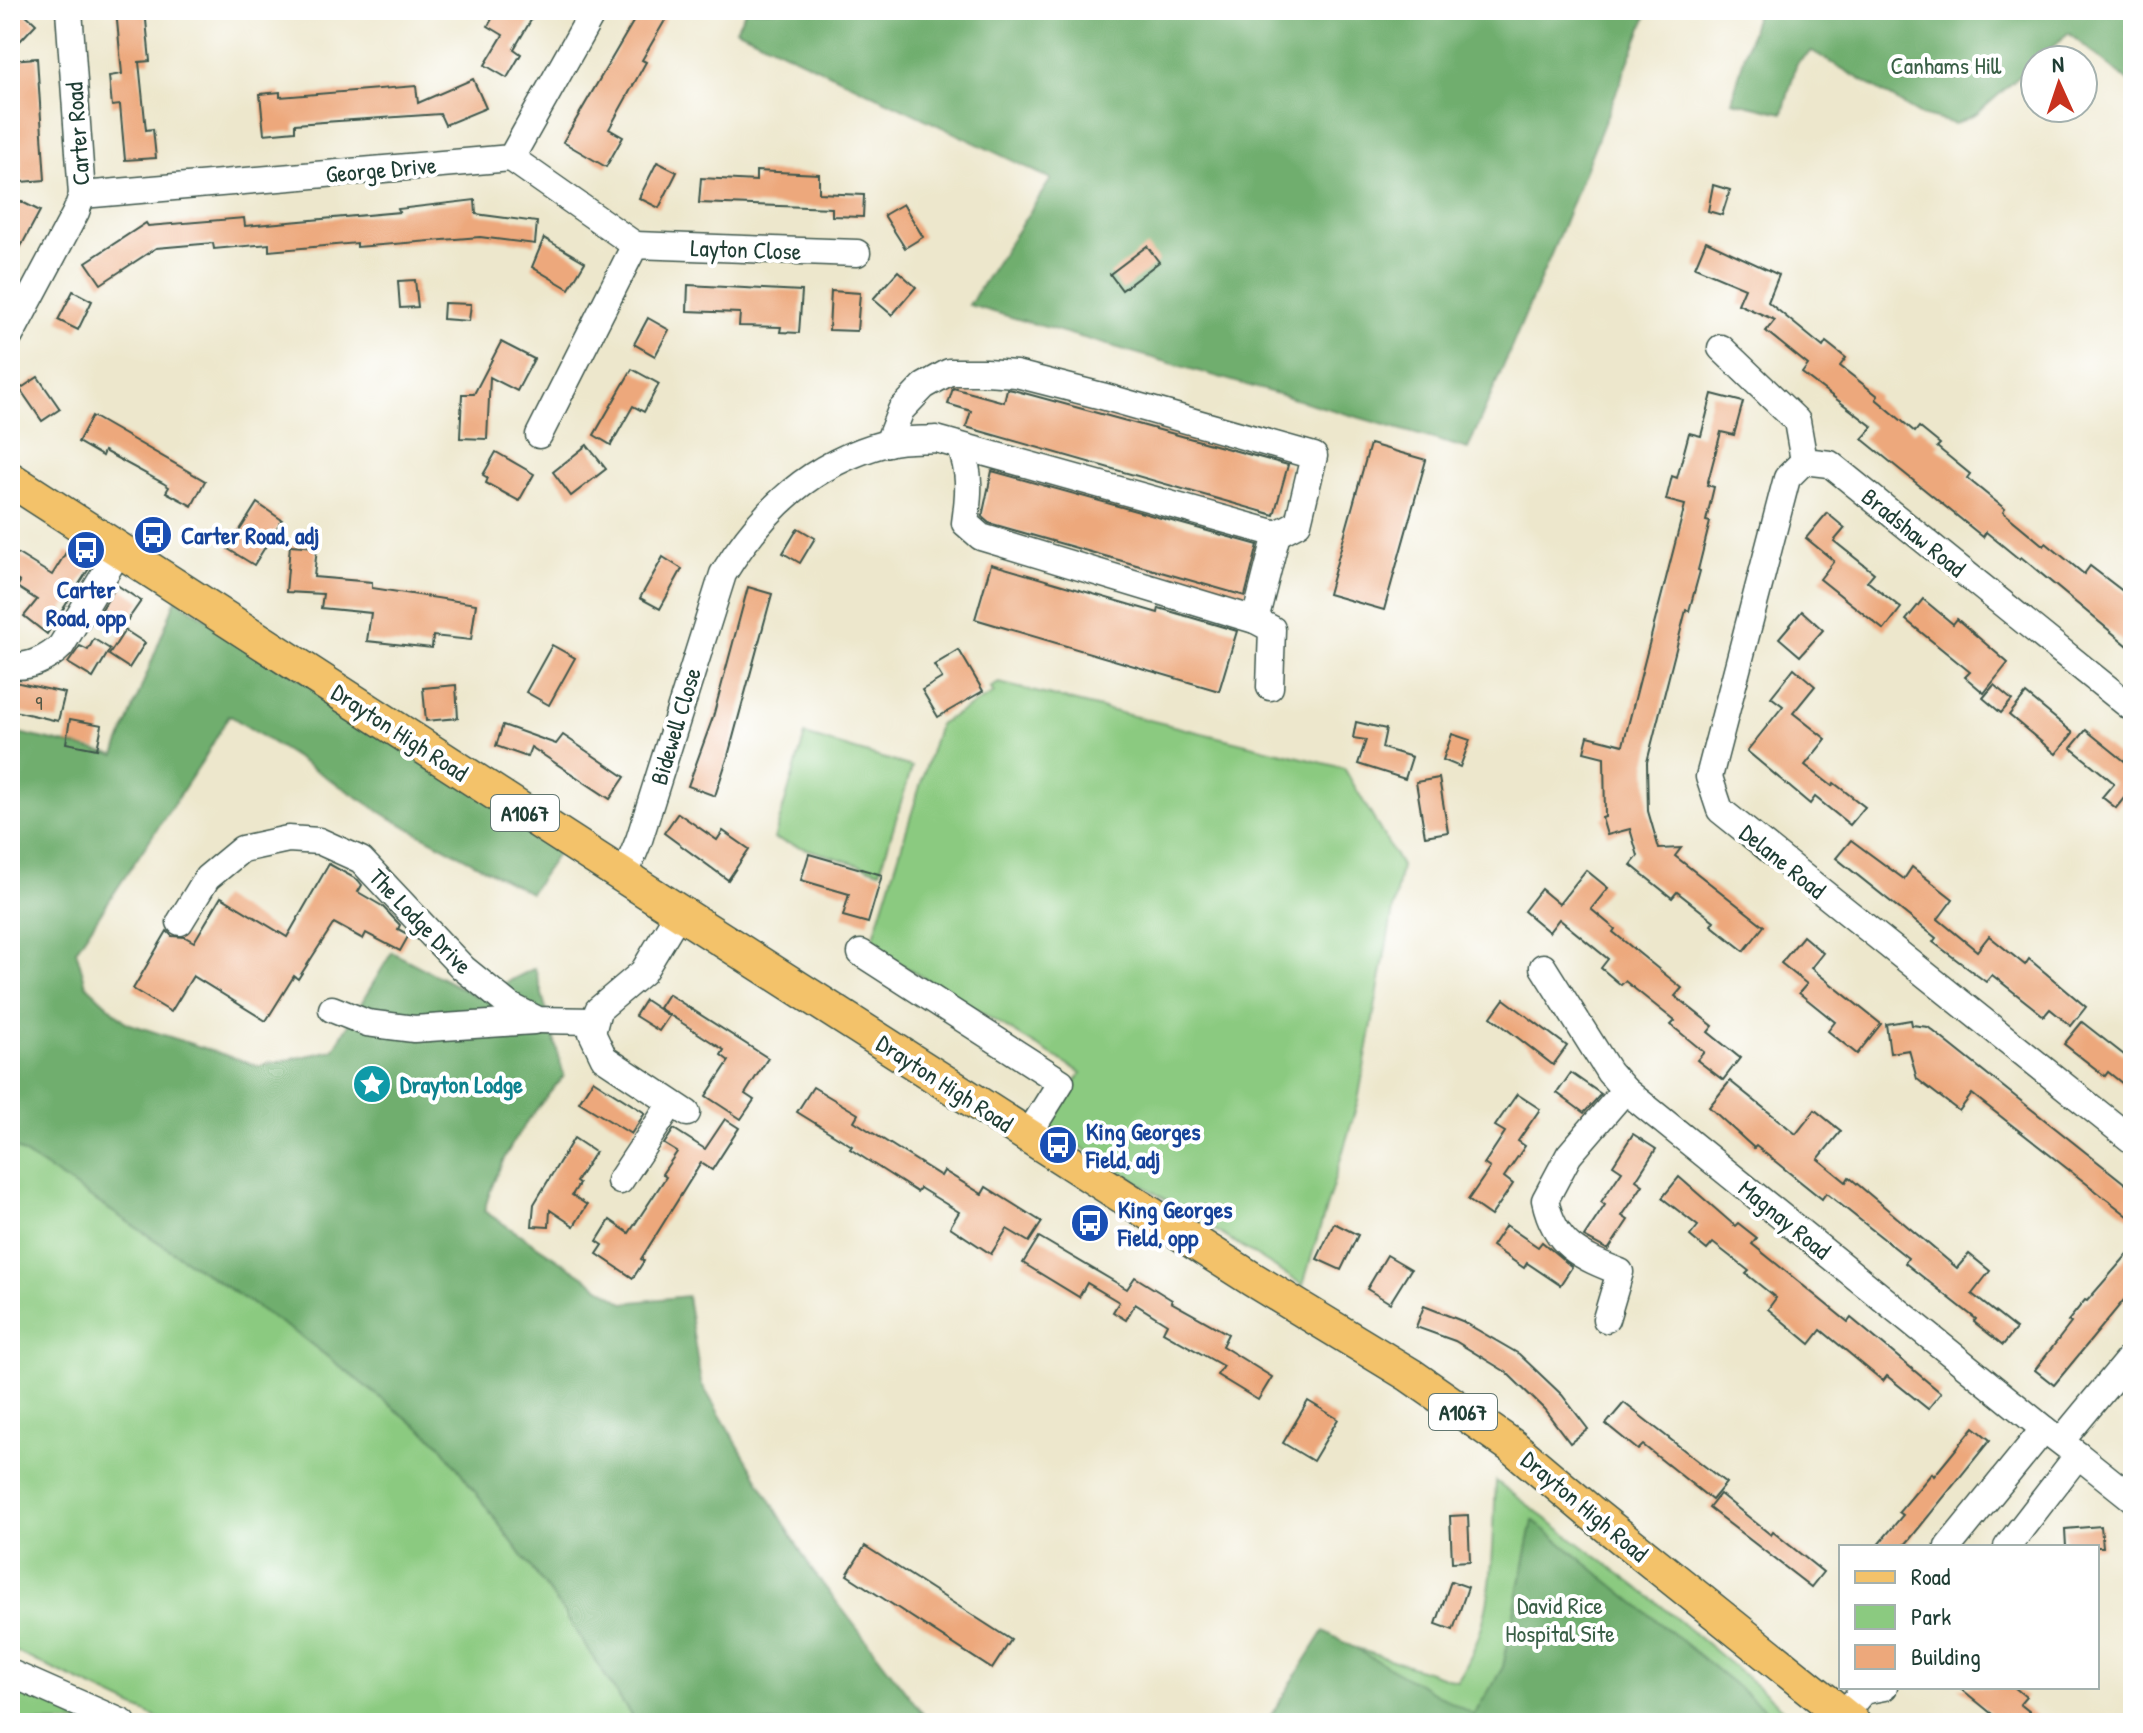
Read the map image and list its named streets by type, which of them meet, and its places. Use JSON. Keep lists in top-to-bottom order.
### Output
{
  "streets": {
    "main road": ["Drayton High Road", "A1067"],
    "street": [
      "Carter Road",
      "George Drive",
      "Layton Close",
      "Bradshaw Road",
      "Bidewell Close",
      "Delane Road",
      "The Lodge Drive",
      "Magnay Road"
    ]
  },
  "crossings": [
    ["Carter Road", "George Drive"],
    ["Bradshaw Road", "Delane Road"],
    ["Bidewell Close", "Drayton High Road"]
  ],
  "parks": ["Canhams Hill", "David Rice Hospital Site"],
  "places": {
    "bus stop": [
      "Carter Road, adj",
      "Carter Road, opp",
      "King Georges Field, adj",
      "King Georges Field, opp"
    ],
    "place": ["Drayton Lodge"]
  },
  "house_numbers": ["9"],
  "legend": ["Road", "Park", "Building"],
  "north": "top"
}
